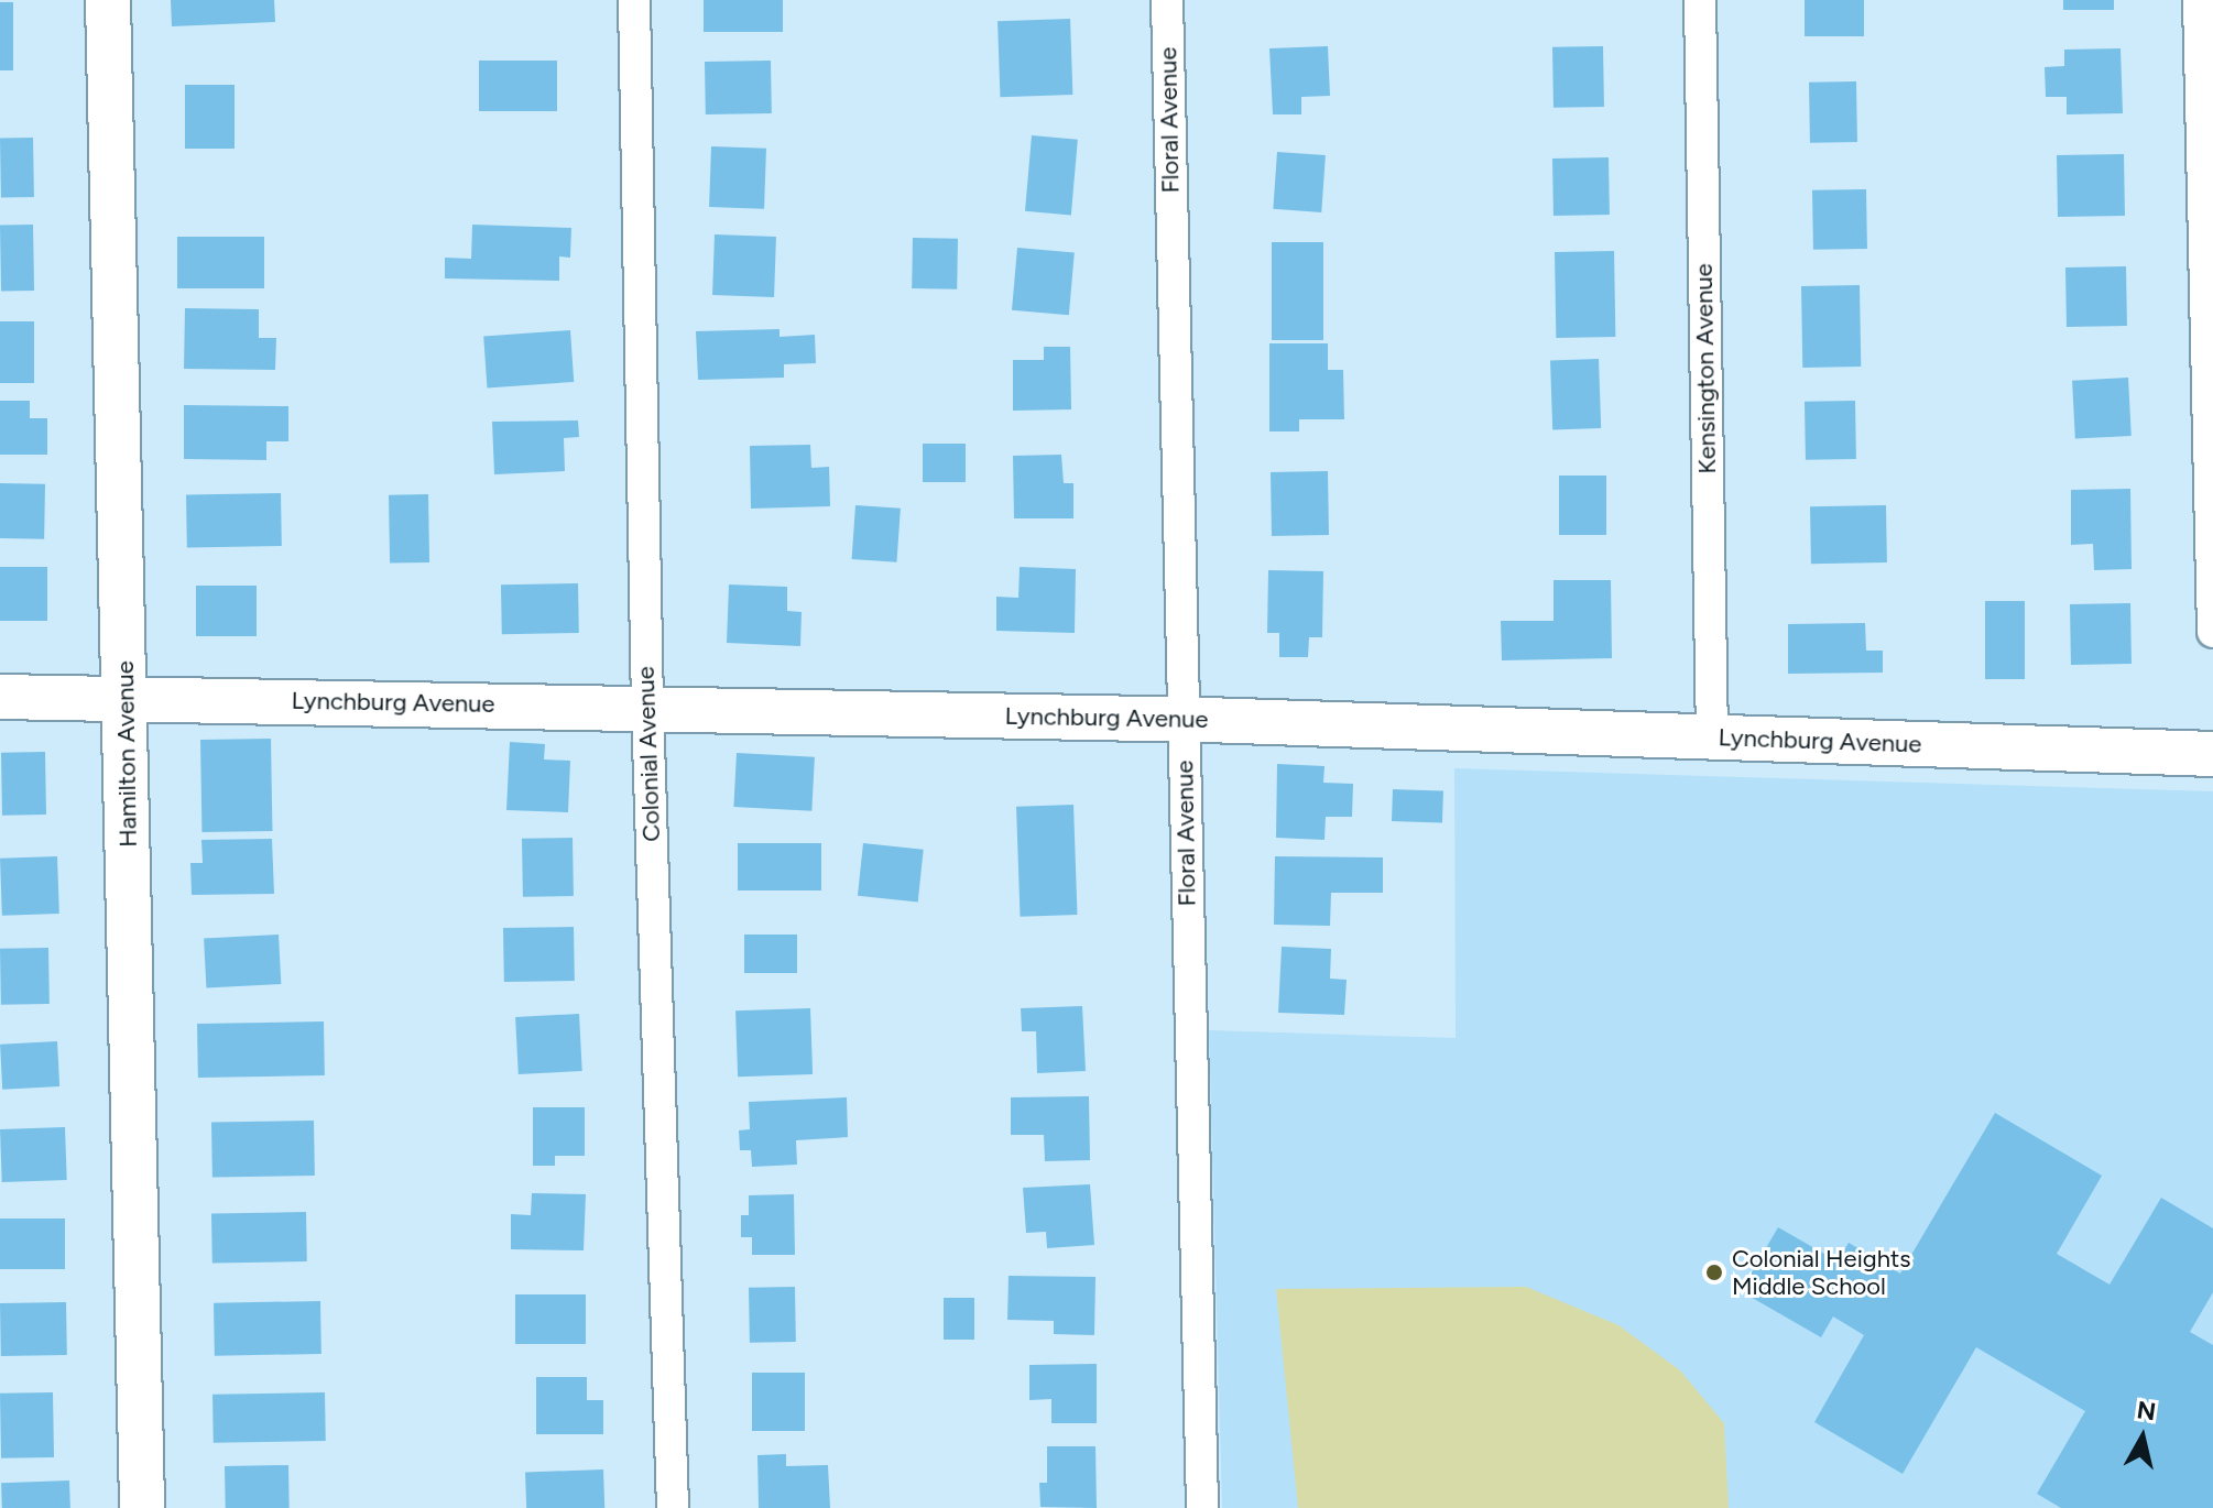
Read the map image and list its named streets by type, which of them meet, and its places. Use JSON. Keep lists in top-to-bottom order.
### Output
{
  "streets": {
    "street": [
      "Floral Avenue",
      "Kensington Avenue",
      "Lynchburg Avenue",
      "Hamilton Avenue",
      "Colonial Avenue"
    ]
  },
  "crossings": [
    ["Floral Avenue", "Lynchburg Avenue"],
    ["Kensington Avenue", "Lynchburg Avenue"],
    ["Lynchburg Avenue", "Hamilton Avenue"],
    ["Lynchburg Avenue", "Colonial Avenue"]
  ],
  "places": ["Colonial Heights Middle School"],
  "north": "top"
}
